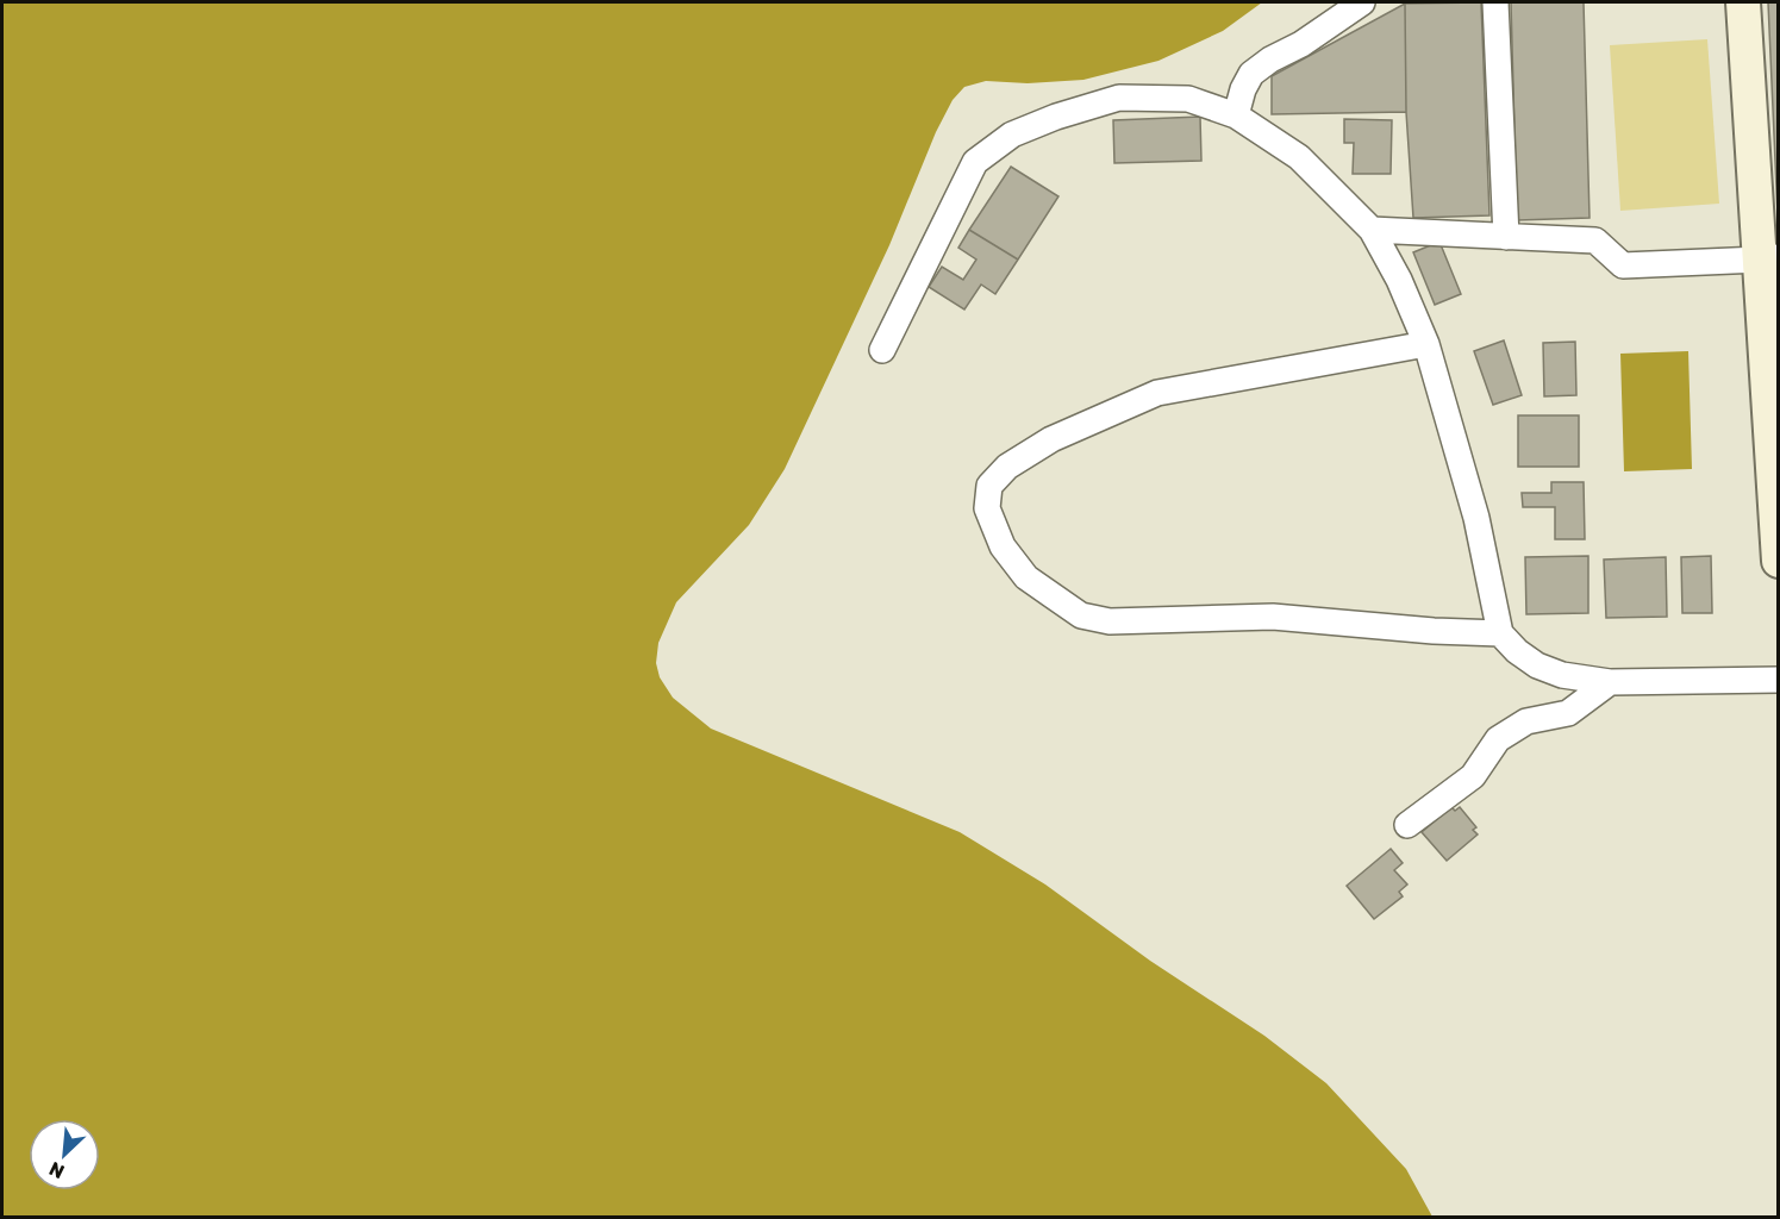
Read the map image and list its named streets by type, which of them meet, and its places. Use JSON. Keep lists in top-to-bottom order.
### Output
{
  "north": "bottom left"
}
